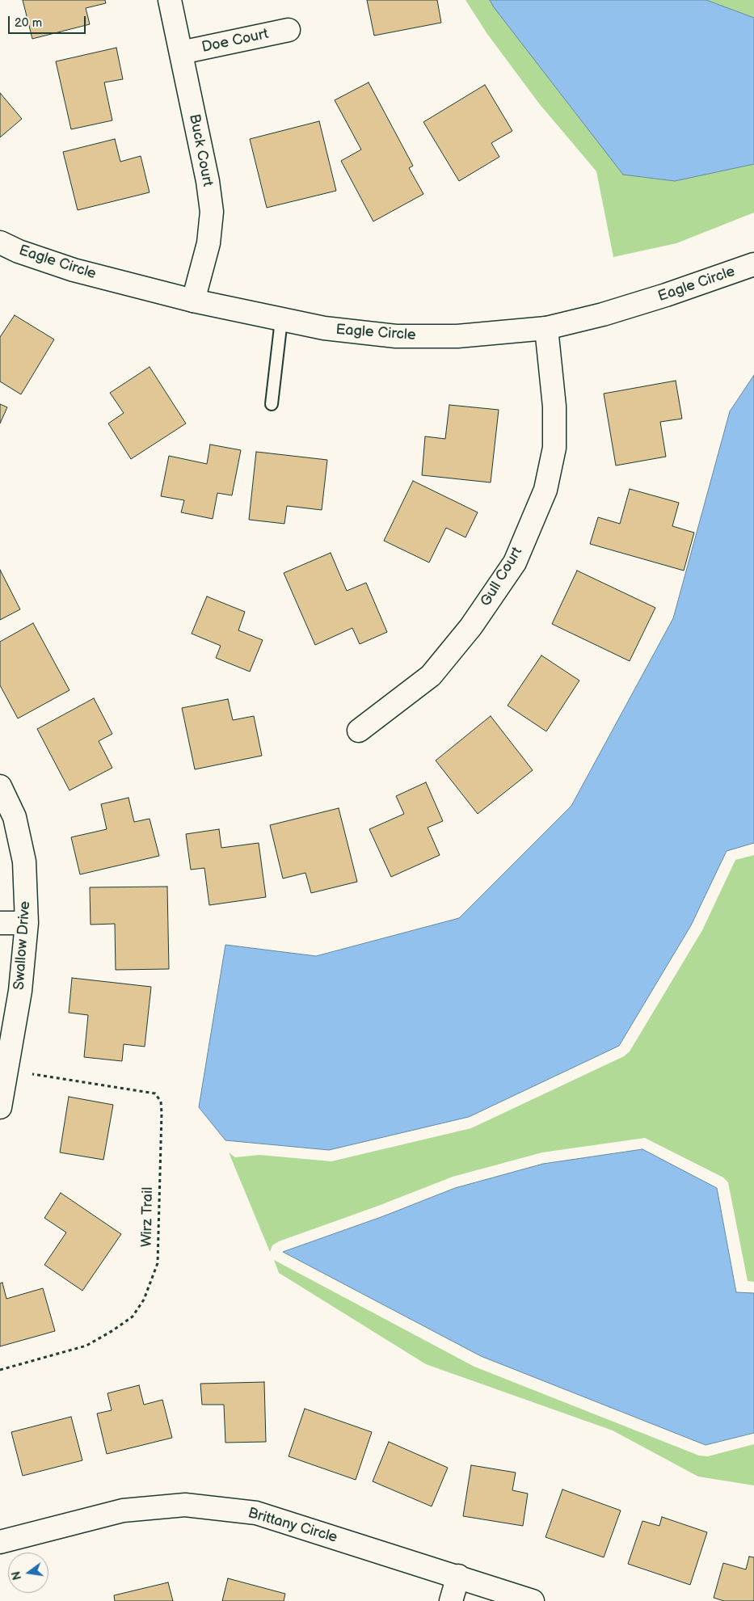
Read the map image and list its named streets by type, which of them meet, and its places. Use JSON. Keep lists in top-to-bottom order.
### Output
{
  "streets": {
    "street": [
      "Doe Court",
      "Buck Court",
      "Eagle Circle",
      "Gull Court",
      "Swallow Drive",
      "Brittany Circle"
    ],
    "path": ["Wirz Trail"]
  },
  "crossings": [
    ["Doe Court", "Buck Court"],
    ["Buck Court", "Eagle Circle"],
    ["Eagle Circle", "Gull Court"]
  ],
  "scale_bar": "20 m",
  "north": "left"
}
